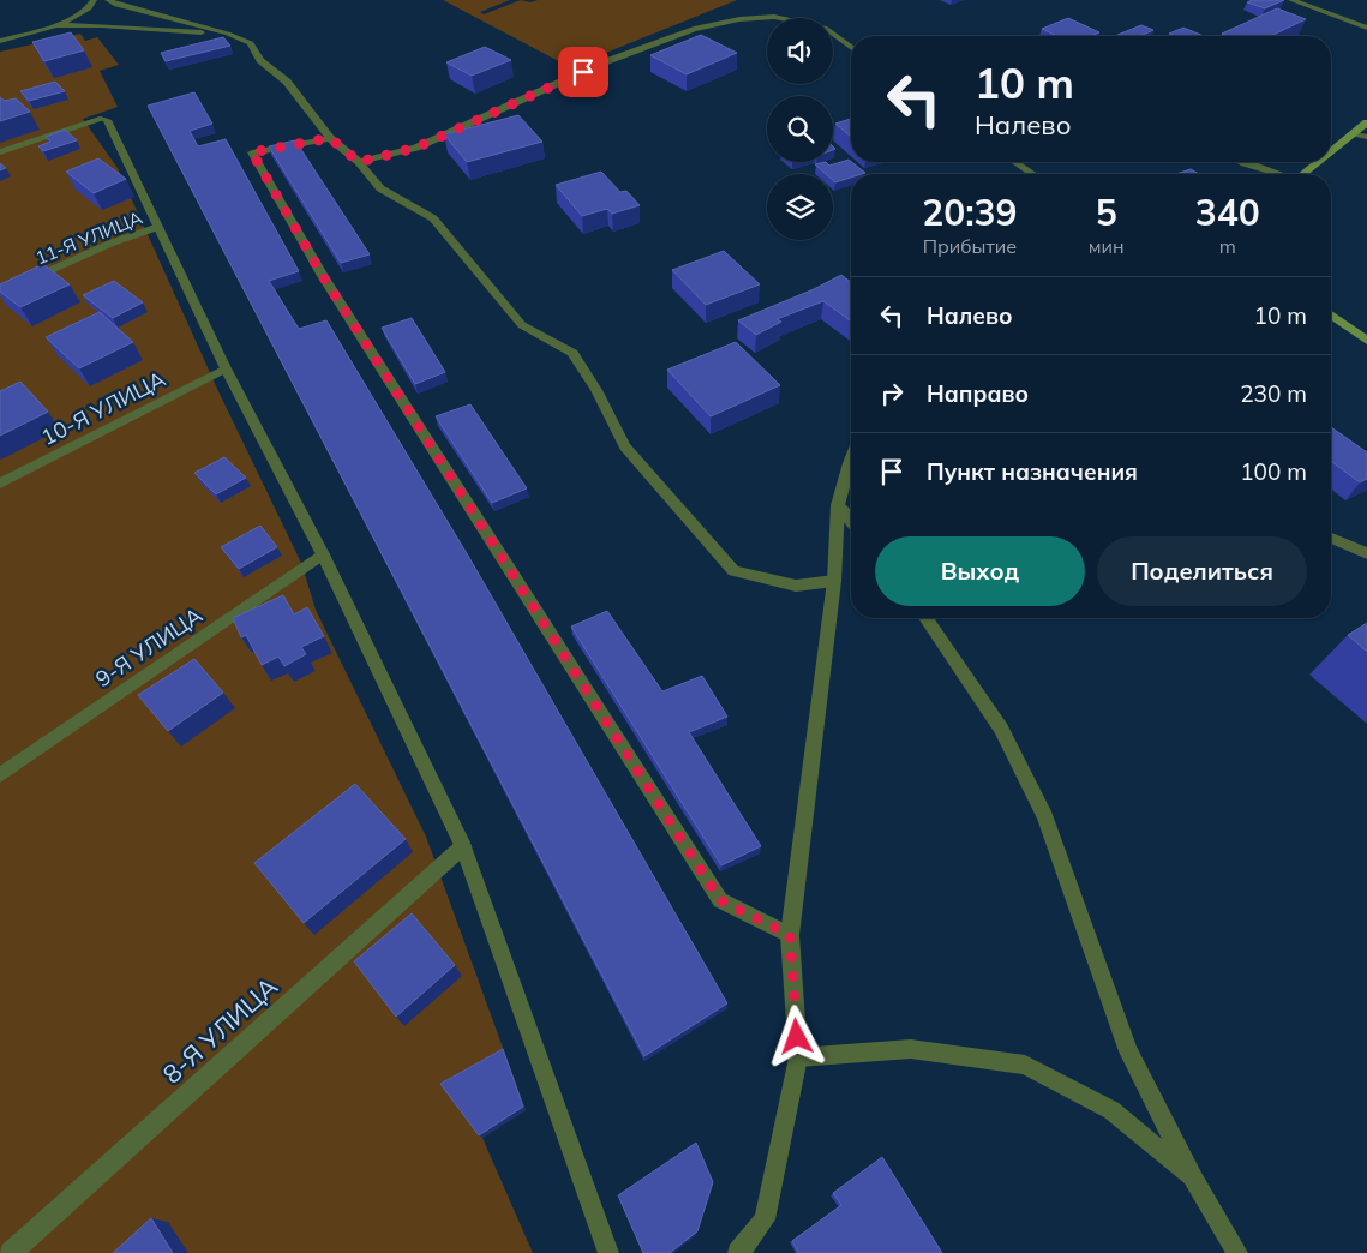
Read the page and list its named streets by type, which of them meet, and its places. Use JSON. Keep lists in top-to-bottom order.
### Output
{
  "streets": {
    "street": [
      "11-Я УЛИЦА",
      "10-Я УЛИЦА",
      "9-Я УЛИЦА",
      "8-Я УЛИЦА"
    ]
  },
  "page": {
    "turn": ["10 m", "Налево"],
    "eta": [
      "20:39",
      "Прибытие",
      "5",
      "мин",
      "340",
      "m"
    ],
    "list": [
      {
        "name": "Налево",
        "value": "10 m"
      },
      {
        "name": "Направо",
        "value": "230 m"
      },
      {
        "name": "Пункт назначения",
        "value": "100 m"
      }
    ],
    "buttons": ["Выход", "Поделиться"]
  }
}
